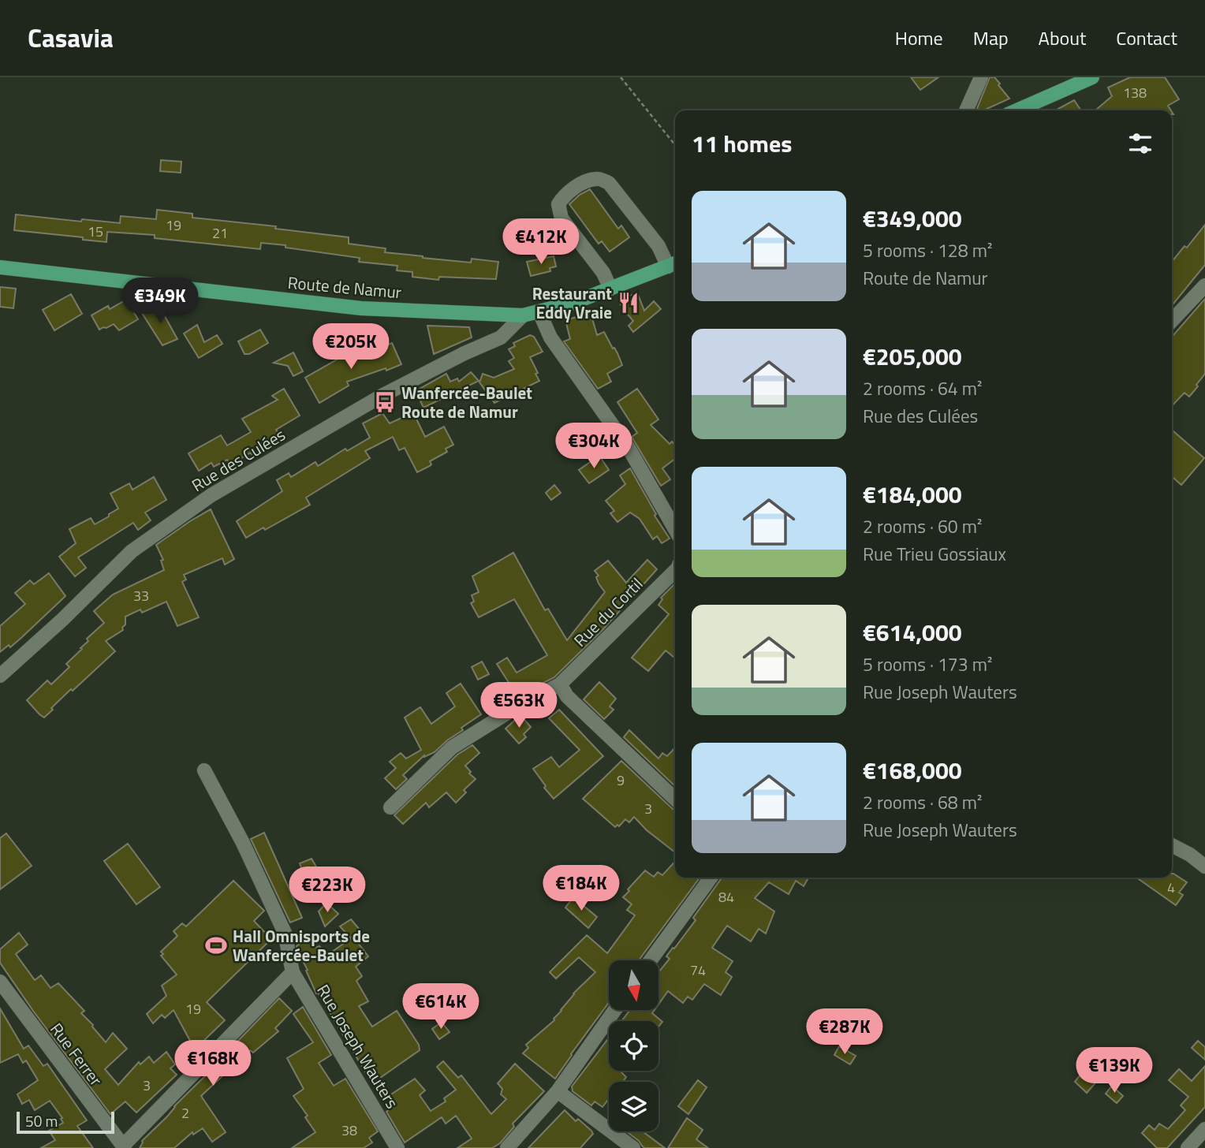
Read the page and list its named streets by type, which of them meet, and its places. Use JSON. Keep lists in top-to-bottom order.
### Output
{
  "streets": {
    "main road": ["Route de Namur"],
    "street": [
      "Rue des Culées",
      "Rue du Cortil",
      "Rue Joseph Wauters",
      "Rue Ferrer"
    ]
  },
  "crossings": [
    ["Route de Namur", "Rue des Culées"]
  ],
  "places": {
    "restaurant": ["Restaurant Eddy Vraie"],
    "bus stop": ["Wanfercée-Baulet Route de Namur"],
    "sports": ["Hall Omnisports de Wanfercée-Baulet"]
  },
  "house_numbers": [
    "138",
    "19",
    "15",
    "21",
    "33",
    "9",
    "3",
    "4",
    "84",
    "74",
    "19",
    "3",
    "2",
    "38"
  ],
  "scale_bar": "50 m",
  "north": "bottom",
  "page": {
    "header": "Casavia",
    "nav": [
      "Home",
      "Map",
      "About",
      "Contact"
    ],
    "heading": "11 homes",
    "list": [
      {
        "name": "€349,000",
        "note": "5 rooms · 128 m² · Route de Namur"
      },
      {
        "name": "€205,000",
        "note": "2 rooms · 64 m² · Rue des Culées"
      },
      {
        "name": "€184,000",
        "note": "2 rooms · 60 m² · Rue Trieu Gossiaux"
      },
      {
        "name": "€614,000",
        "note": "5 rooms · 173 m² · Rue Joseph Wauters"
      },
      {
        "name": "€168,000",
        "note": "2 rooms · 68 m² · Rue Joseph Wauters"
      }
    ],
    "price": [
      "€412K",
      "€349K",
      "€205K",
      "€304K",
      "€563K",
      "€184K",
      "€223K",
      "€614K",
      "€287K",
      "€168K",
      "€139K"
    ],
    "scale": "50 m"
  }
}
